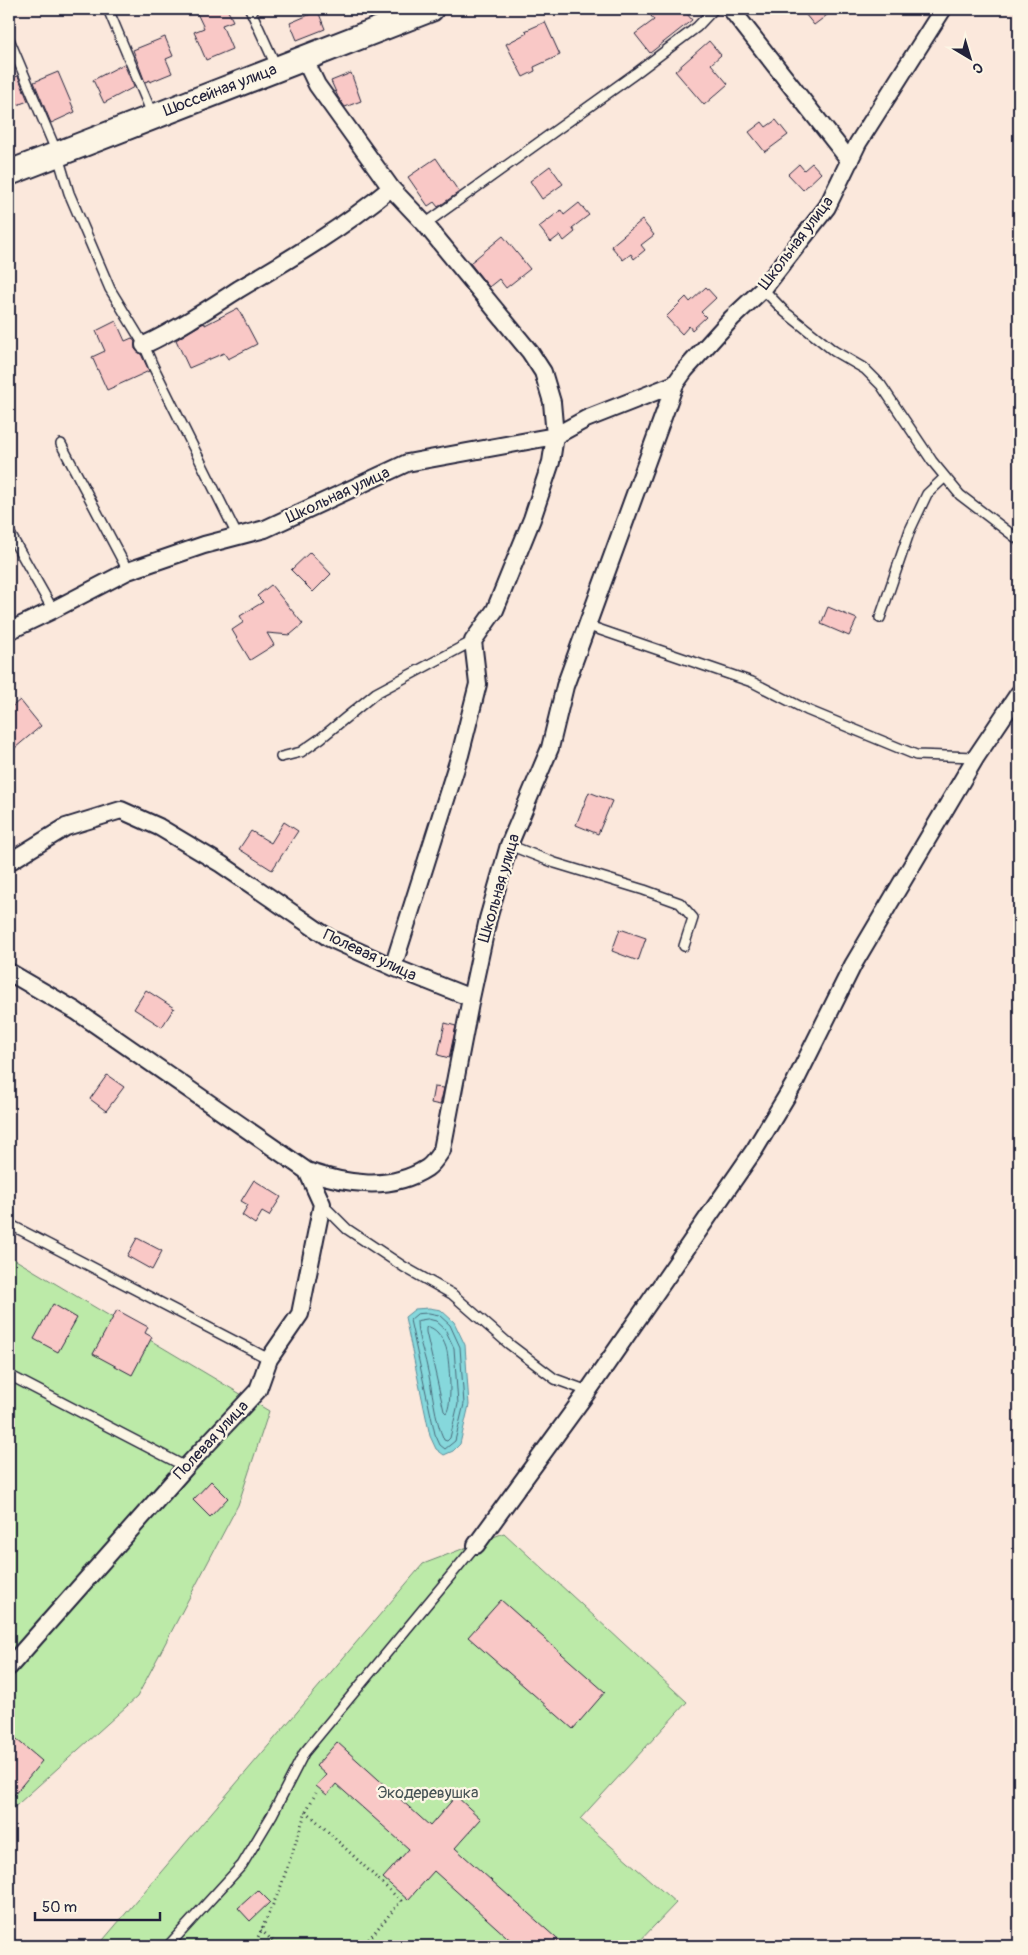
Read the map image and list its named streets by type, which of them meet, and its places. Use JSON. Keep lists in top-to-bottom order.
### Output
{
  "streets": {
    "street": ["Шоссейная улица", "Школьная улица", "Полевая улица"]
  },
  "crossings": [
    ["Школьная улица", "Полевая улица"]
  ],
  "parks": ["Экодеревушка"],
  "scale_bar": "50 m",
  "north": "bottom right"
}
